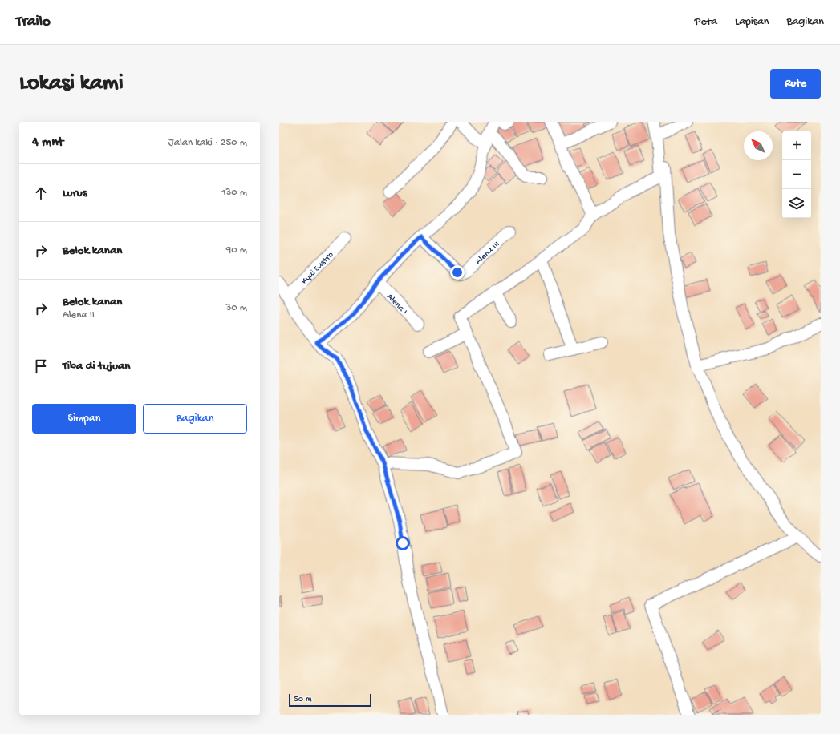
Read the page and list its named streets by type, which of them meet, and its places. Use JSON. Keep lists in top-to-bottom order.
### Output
{
  "streets": {
    "street": ["Alena III", "Kyai Sastro", "Alena I"]
  },
  "scale_bar": "50 m",
  "north": "top left",
  "page": {
    "header": "Trailo",
    "nav": ["Peta", "Lapisan", "Bagikan"],
    "buttons": [
      "Rute",
      ["Simpan", "Bagikan"]
    ],
    "title": "Lokasi kami",
    "heading": ["4 mnt", "Jalan kaki · 250 m"],
    "map_buttons": ["+", "−"],
    "list": [
      ["Lurus", "130 m"],
      ["Belok kanan", "90 m"],
      ["Belok kanan", "Alena II", "30 m"],
      "Tiba di tujuan"
    ],
    "scale": "50 m"
  }
}
